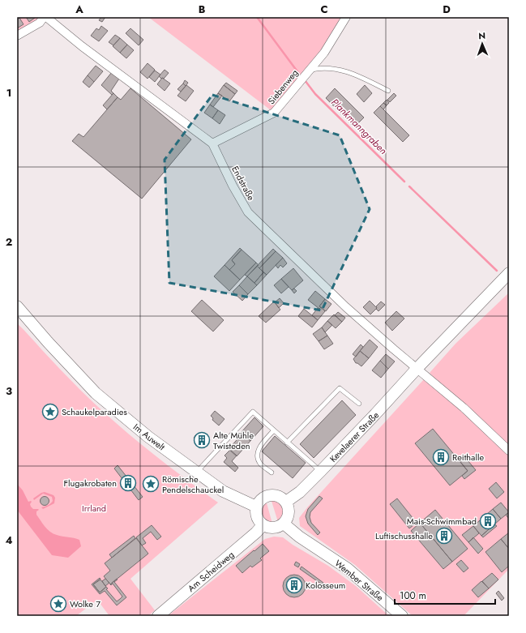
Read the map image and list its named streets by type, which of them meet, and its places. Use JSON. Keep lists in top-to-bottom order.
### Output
{
  "streets": {
    "main road": [
      "Im Auwelt",
      "Kevelaerer Straße",
      "Am Scheidweg",
      "Wember Straße"
    ],
    "street": ["Siebenweg", "Endstraße"]
  },
  "crossings": [
    ["Siebenweg", "Endstraße"],
    ["Endstraße", "Kevelaerer Straße"],
    ["Im Auwelt", "Kevelaerer Straße"],
    ["Im Auwelt", "Am Scheidweg"],
    ["Im Auwelt", "Wember Straße"],
    ["Kevelaerer Straße", "Am Scheidweg"],
    ["Kevelaerer Straße", "Wember Straße"],
    ["Am Scheidweg", "Wember Straße"]
  ],
  "water": ["Plankmanngraben"],
  "parks": ["Irrland"],
  "places": {
    "place": ["Schaukelparadies", "Römische Pendelschauckel", "Wolke 7"],
    "building": [
      "Alte Mühle Twisteden",
      "Reithalle",
      "Flugakrobaten",
      "Mais-Schwimmbad",
      "Luftischusshalle",
      "Kolosseum"
    ]
  },
  "scale_bar": "100 m",
  "north": "top",
  "grid": {
    "columns": [
      "A",
      "B",
      "C",
      "D"
    ],
    "rows": [
      "1",
      "2",
      "3",
      "4"
    ]
  }
}
